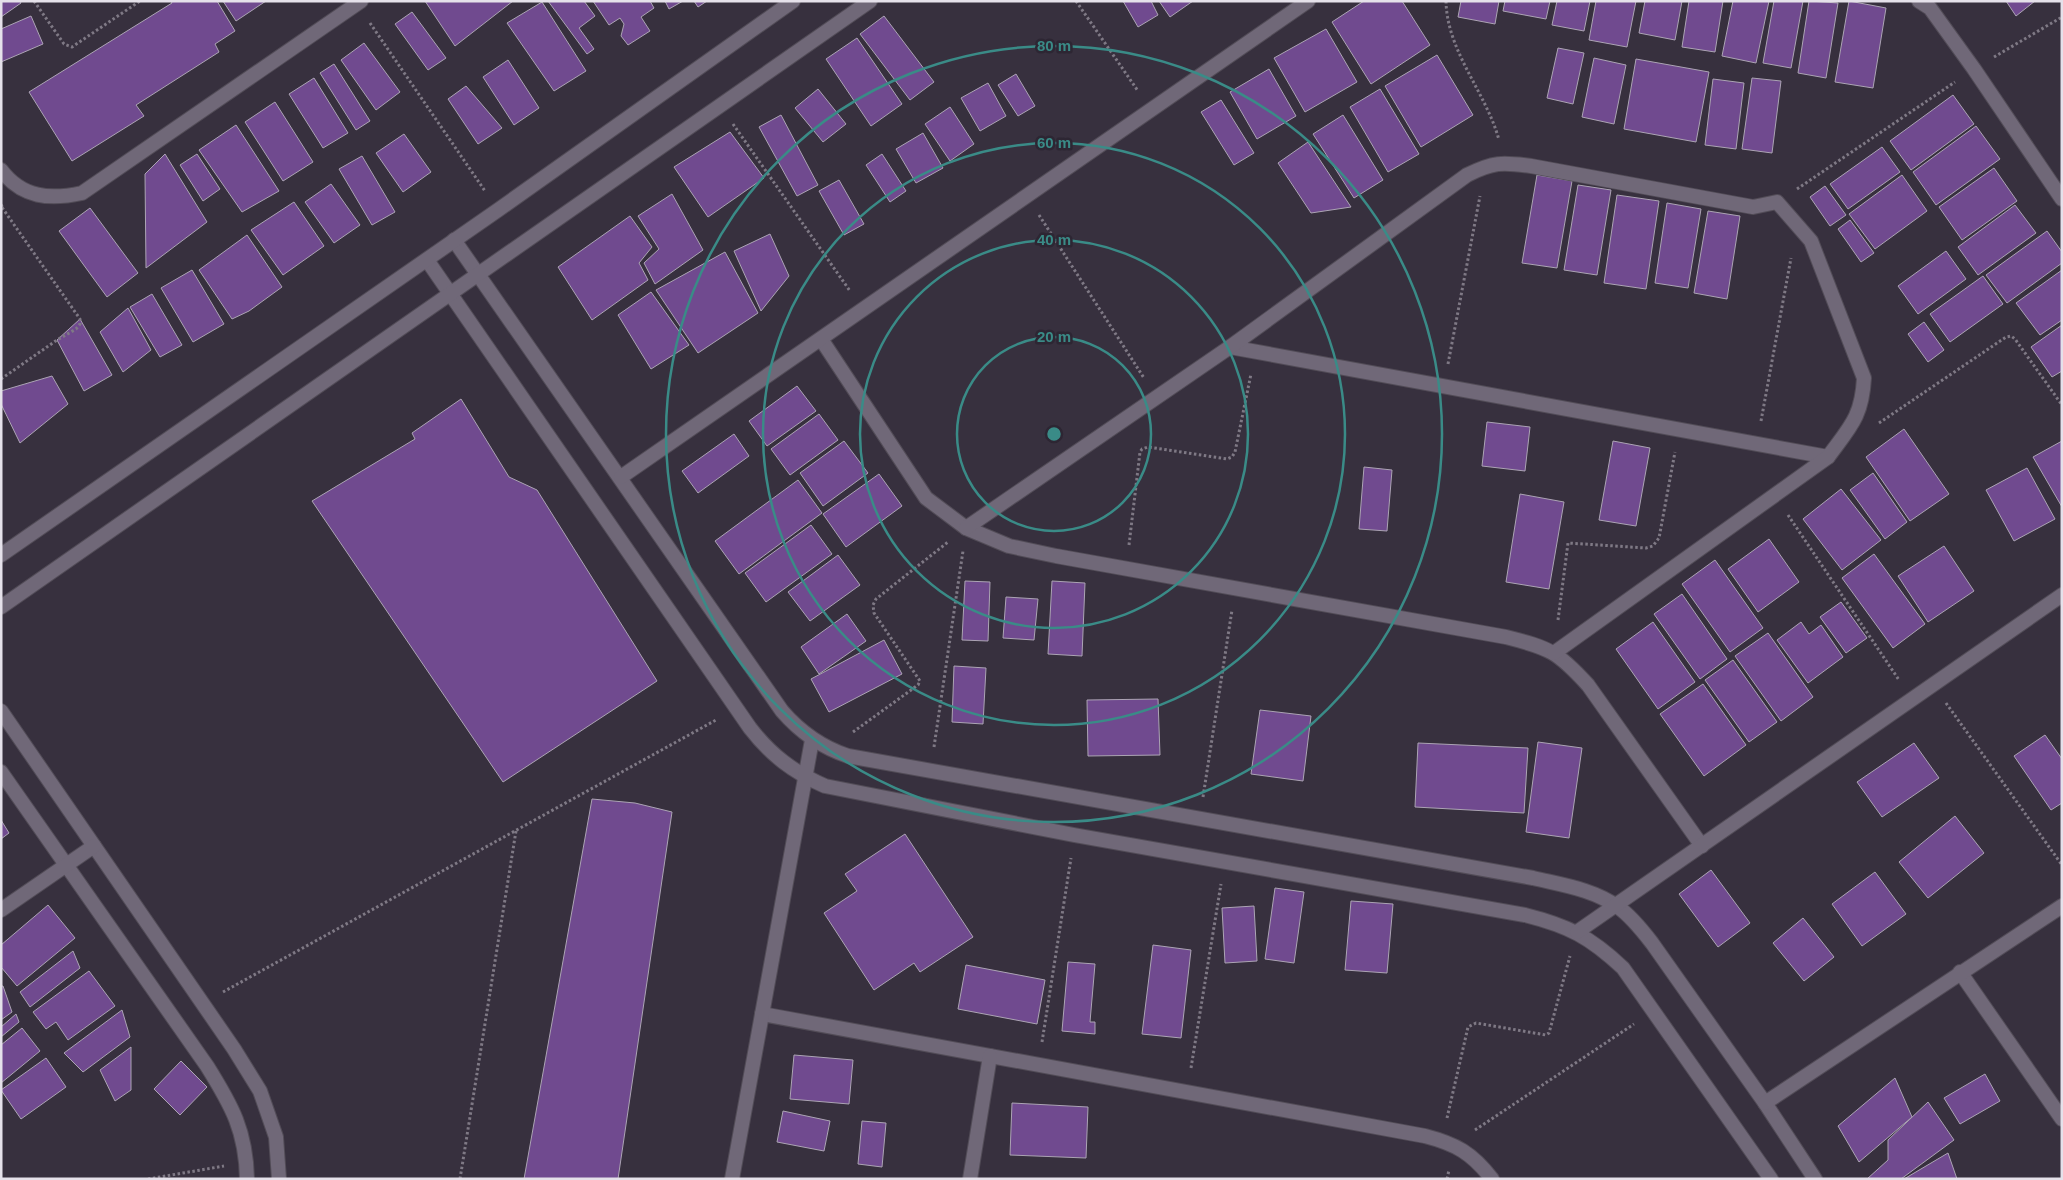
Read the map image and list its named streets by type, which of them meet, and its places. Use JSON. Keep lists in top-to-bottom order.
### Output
{
  "rings": [
    "80 m",
    "60 m",
    "40 m",
    "20 m"
  ]
}
